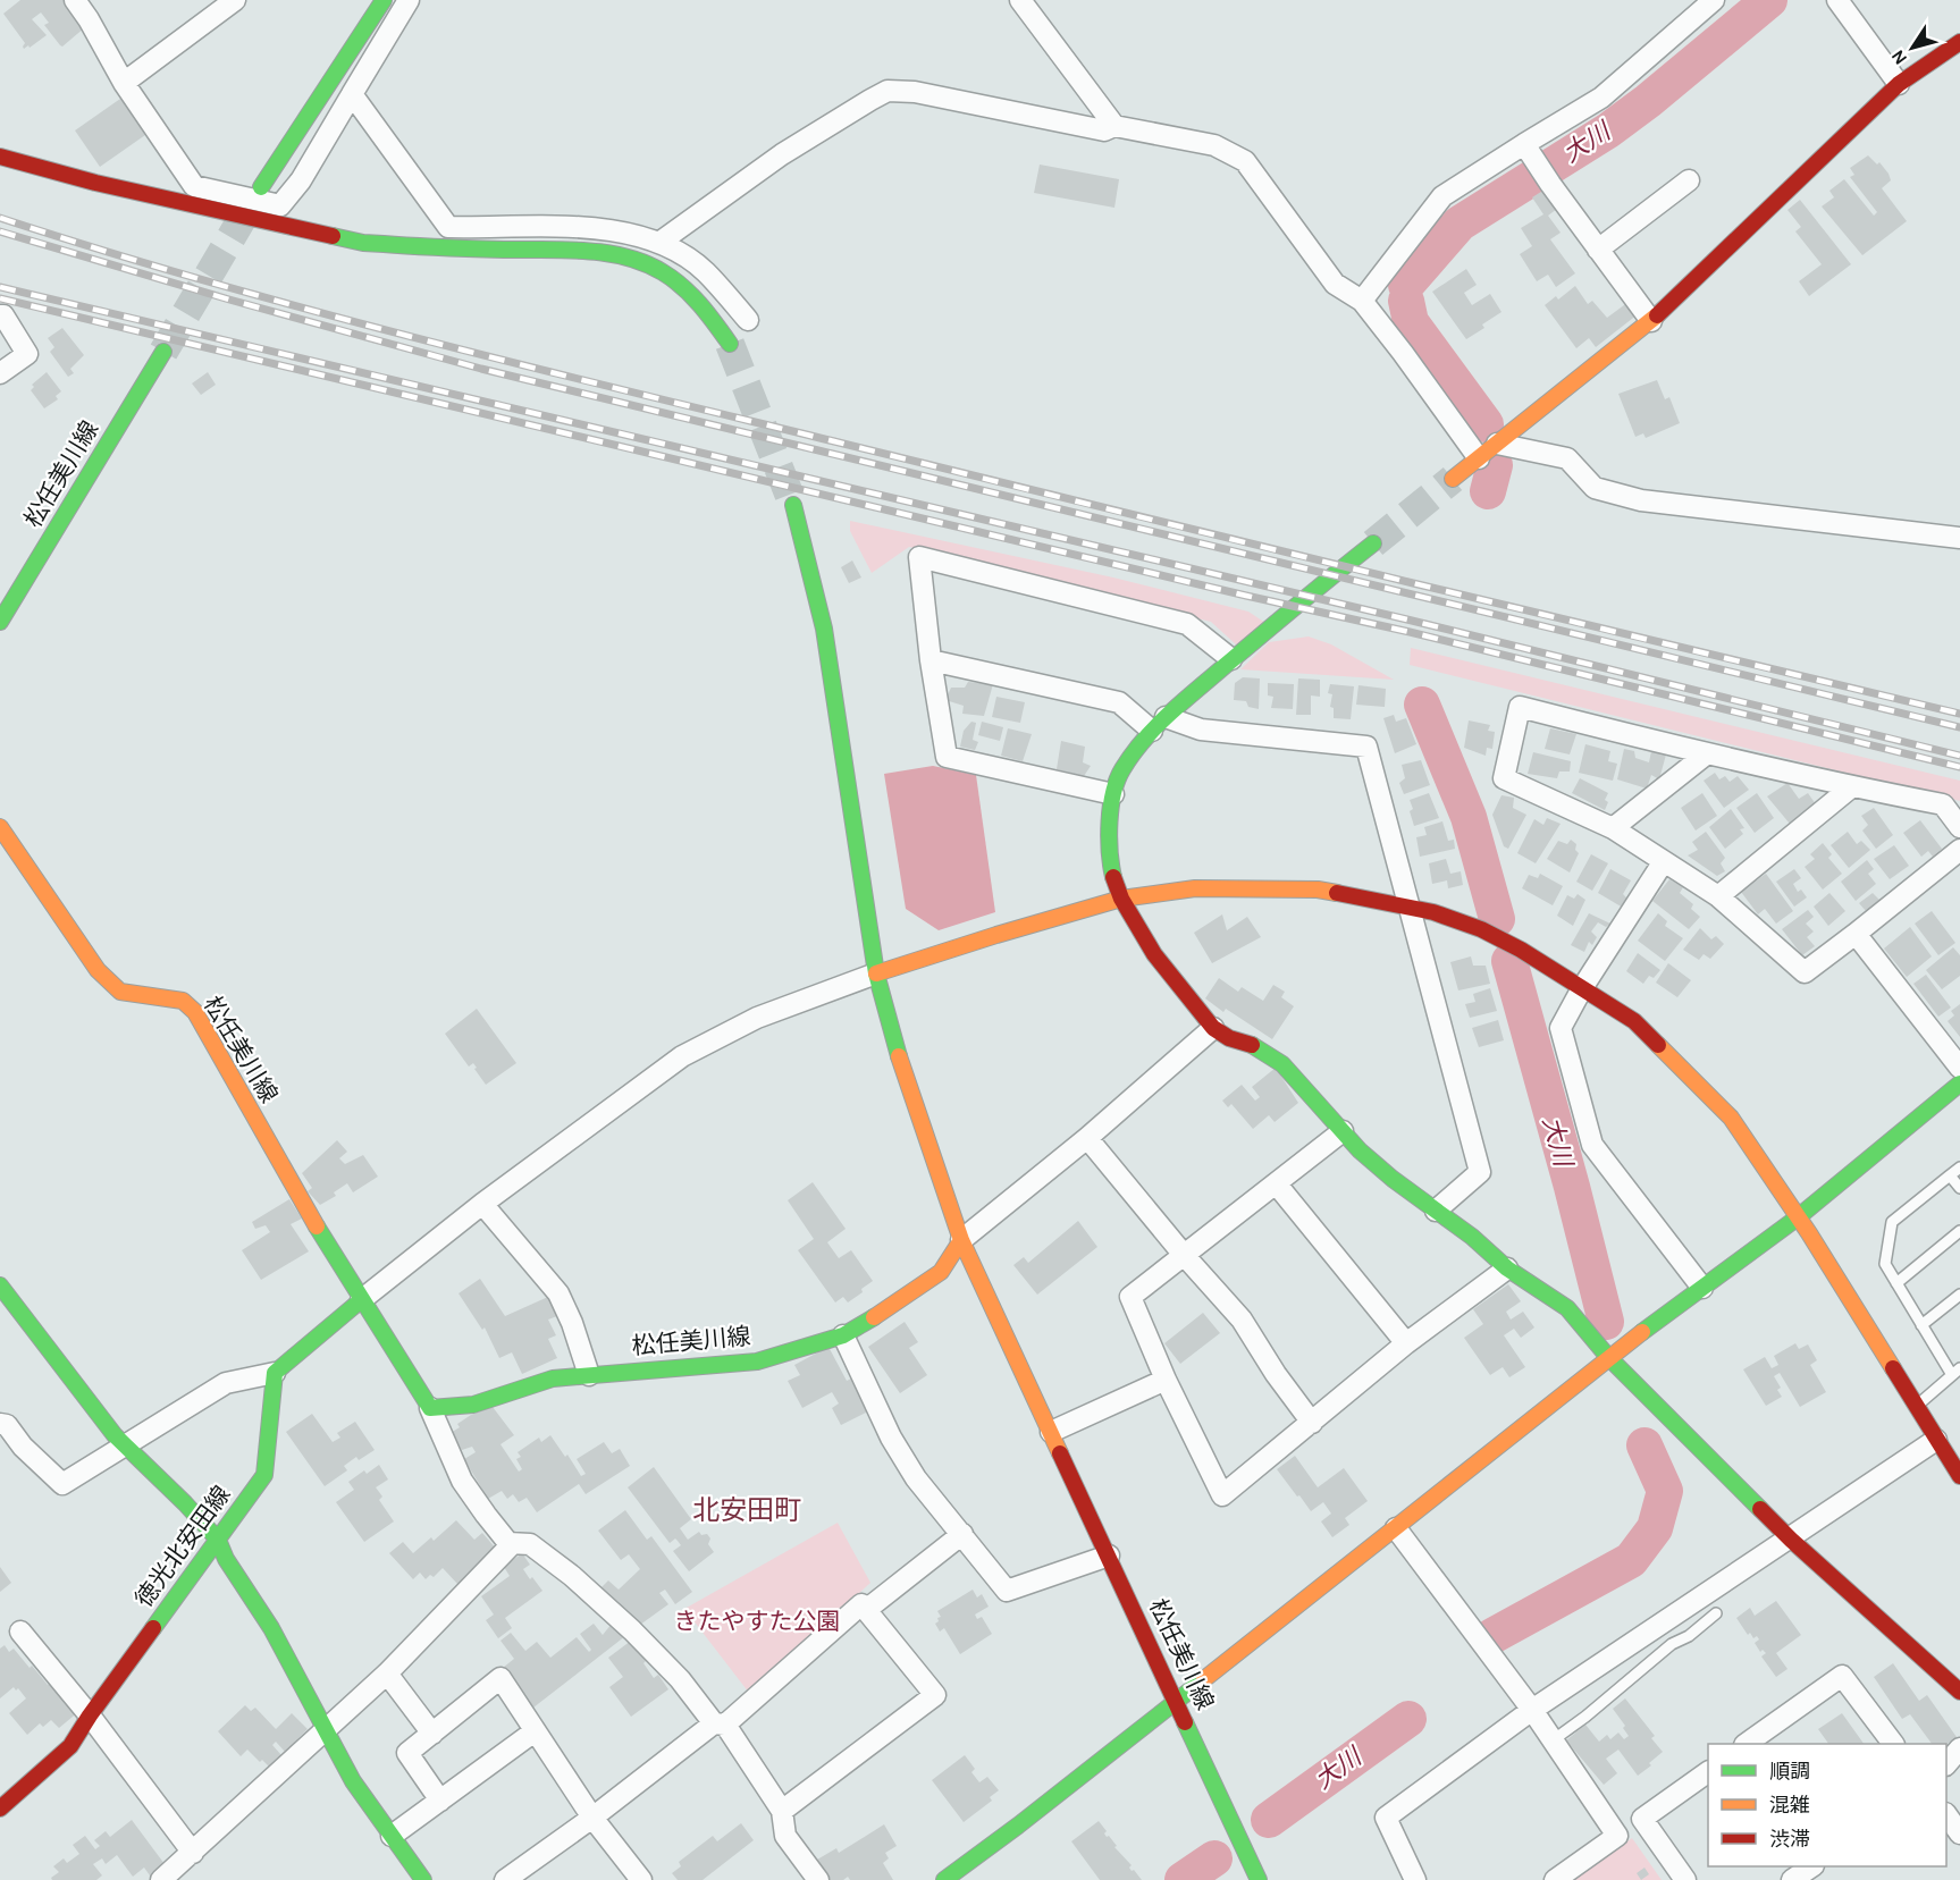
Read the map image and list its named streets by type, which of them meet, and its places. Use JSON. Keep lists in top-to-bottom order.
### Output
{
  "streets": {
    "street": ["松任美川線", "徳光北安田線"]
  },
  "districts": ["北安田町"],
  "water": ["大川"],
  "parks": ["きたやすた公園"],
  "legend": ["順調", "混雑", "渋滞"],
  "north": "bottom left"
}
